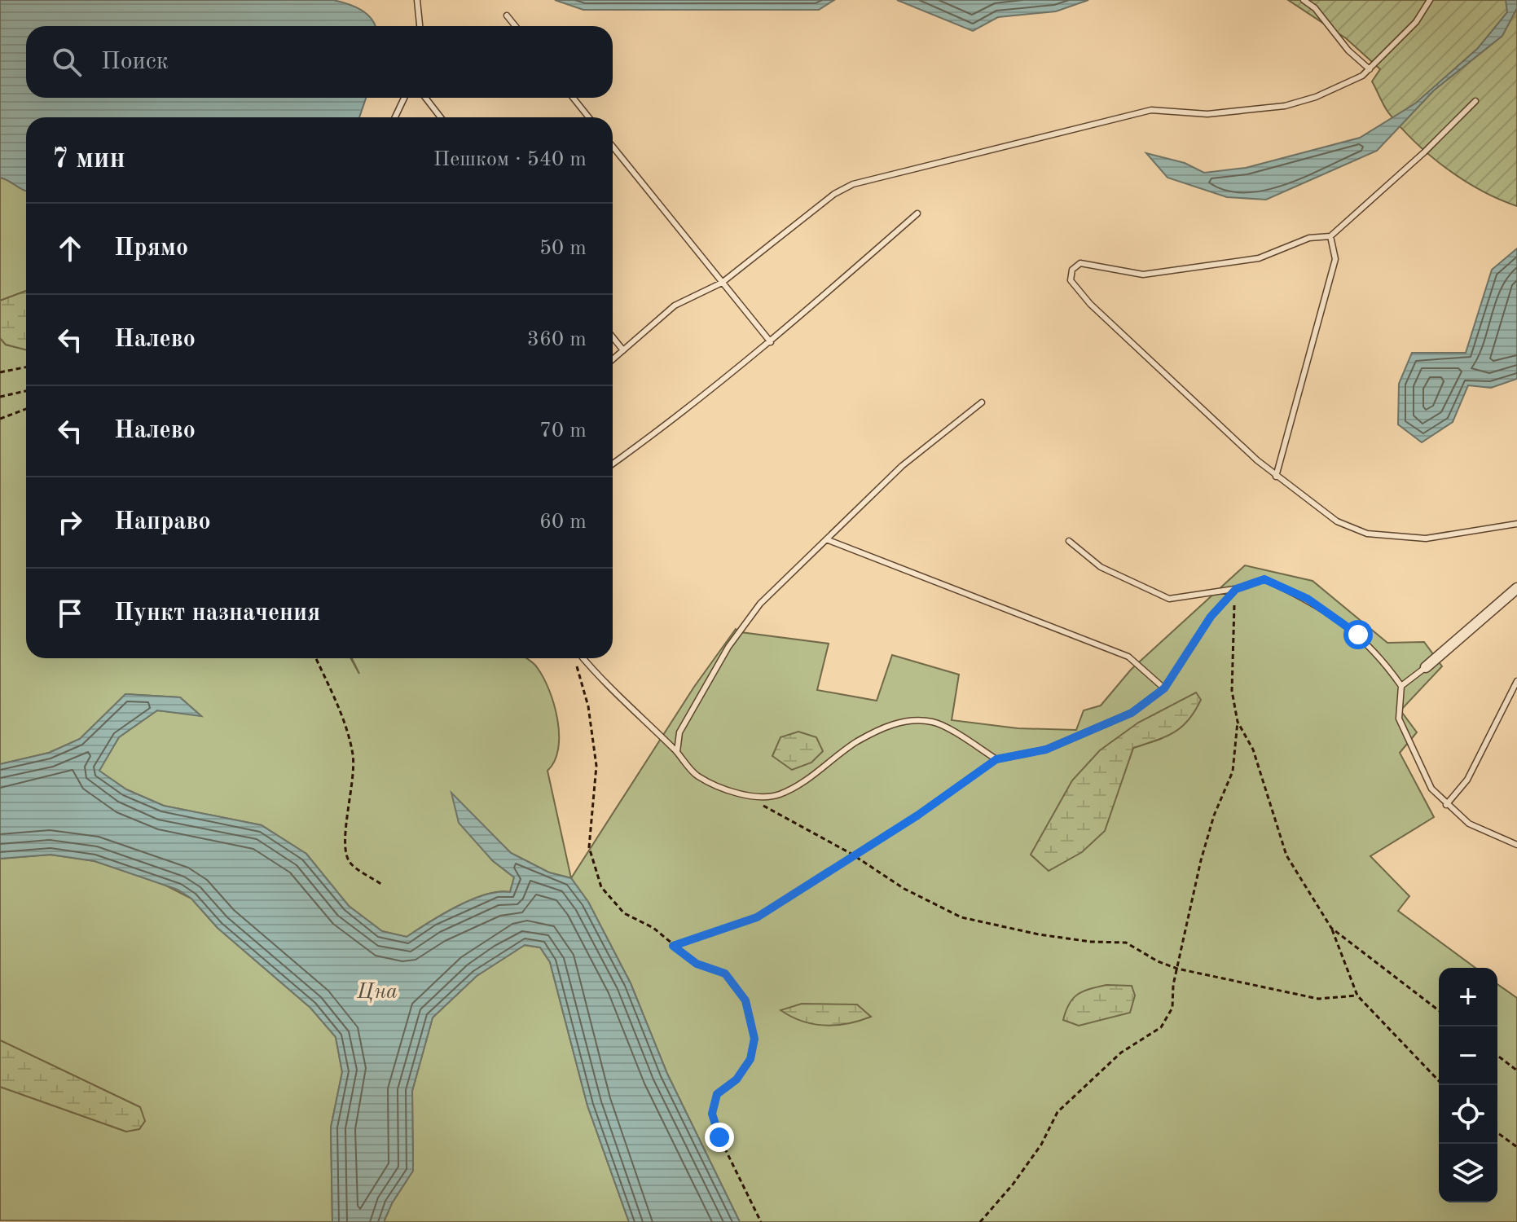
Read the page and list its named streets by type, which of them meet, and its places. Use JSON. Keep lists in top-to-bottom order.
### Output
{
  "water": ["Цна"],
  "page": {
    "search": "Поиск",
    "heading": ["7 мин", "Пешком · 540 m"],
    "list": [
      ["Прямо", "50 m"],
      ["Налево", "360 m"],
      ["Налево", "70 m"],
      ["Направо", "60 m"],
      "Пункт назначения"
    ],
    "map_buttons": ["+", "−"]
  }
}
